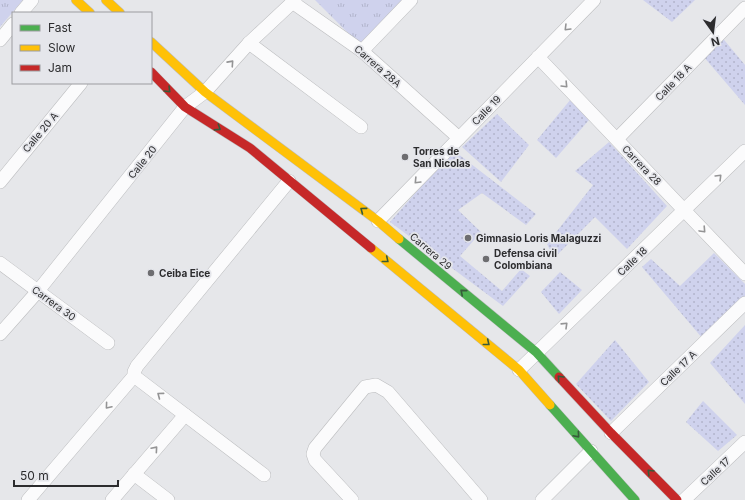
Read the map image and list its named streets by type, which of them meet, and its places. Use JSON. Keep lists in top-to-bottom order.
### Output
{
  "streets": {
    "main road": ["Carrera 29"],
    "street": [
      "Carrera 28A",
      "Calle 18 A",
      "Calle 19",
      "Calle 20 A",
      "Calle 20",
      "Carrera 28",
      "Calle 18",
      "Carrera 30",
      "Calle 17 A",
      "Calle 17"
    ]
  },
  "crossings": [
    ["Carrera 28A", "Calle 19"],
    ["Carrera 28A", "Calle 20"],
    ["Calle 18 A", "Carrera 28"],
    ["Calle 19", "Carrera 28"],
    ["Calle 19", "Carrera 29"],
    ["Calle 20", "Carrera 29"],
    ["Calle 20", "Carrera 30"],
    ["Carrera 28", "Calle 18"],
    ["Carrera 29", "Calle 18"],
    ["Carrera 29", "Calle 17 A"]
  ],
  "one_way": ["Calle 19", "Carrera 28", "Calle 18"],
  "places": [
    "Torres de San Nicolas",
    "Gimnasio Loris Malaguzzi",
    "Defensa civil Colombiana",
    "Ceiba Eice"
  ],
  "legend": ["Fast", "Slow", "Jam"],
  "scale_bar": "50 m",
  "north": "bottom"
}
